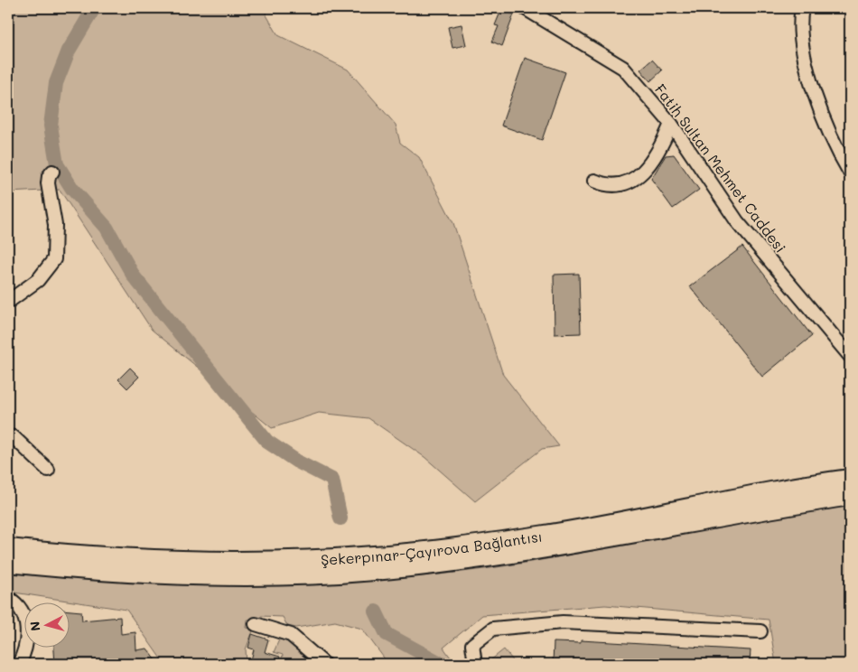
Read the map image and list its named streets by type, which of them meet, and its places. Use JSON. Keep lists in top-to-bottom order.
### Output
{
  "streets": {
    "highway": ["Şekerpınar-Çayırova Bağlantısı"],
    "street": ["Fatih Sultan Mehmet Caddesi"]
  },
  "north": "left"
}
